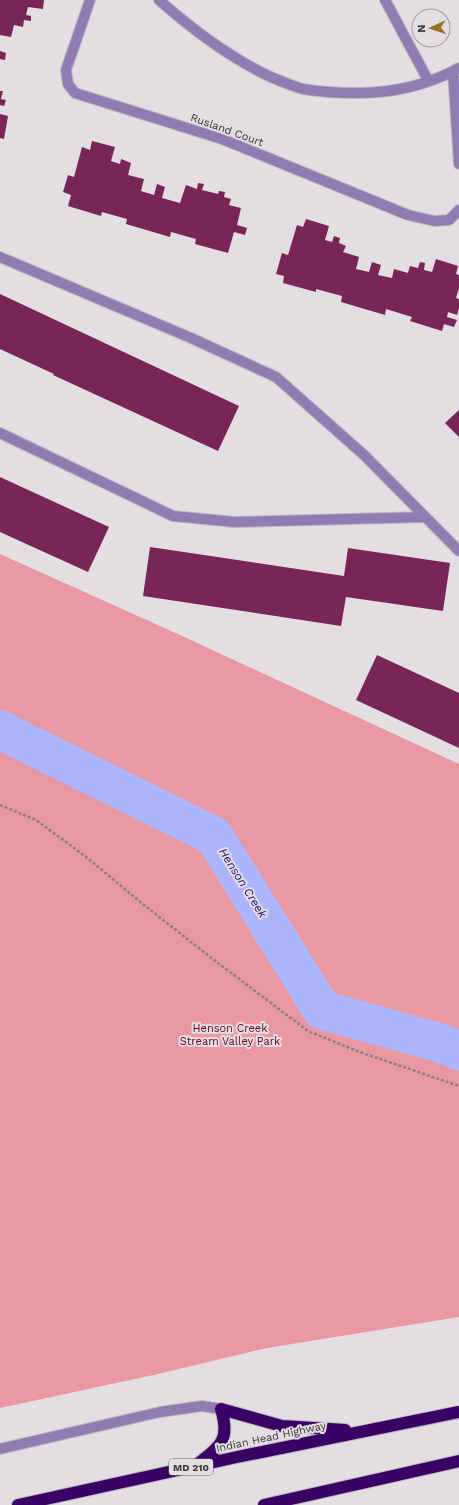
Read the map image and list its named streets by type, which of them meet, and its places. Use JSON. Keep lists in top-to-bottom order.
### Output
{
  "streets": {
    "highway": ["Indian Head Highway", "MD 210"],
    "street": ["Rusland Court"]
  },
  "water": ["Henson Creek"],
  "parks": ["Henson Creek Stream Valley Park"],
  "north": "left"
}
